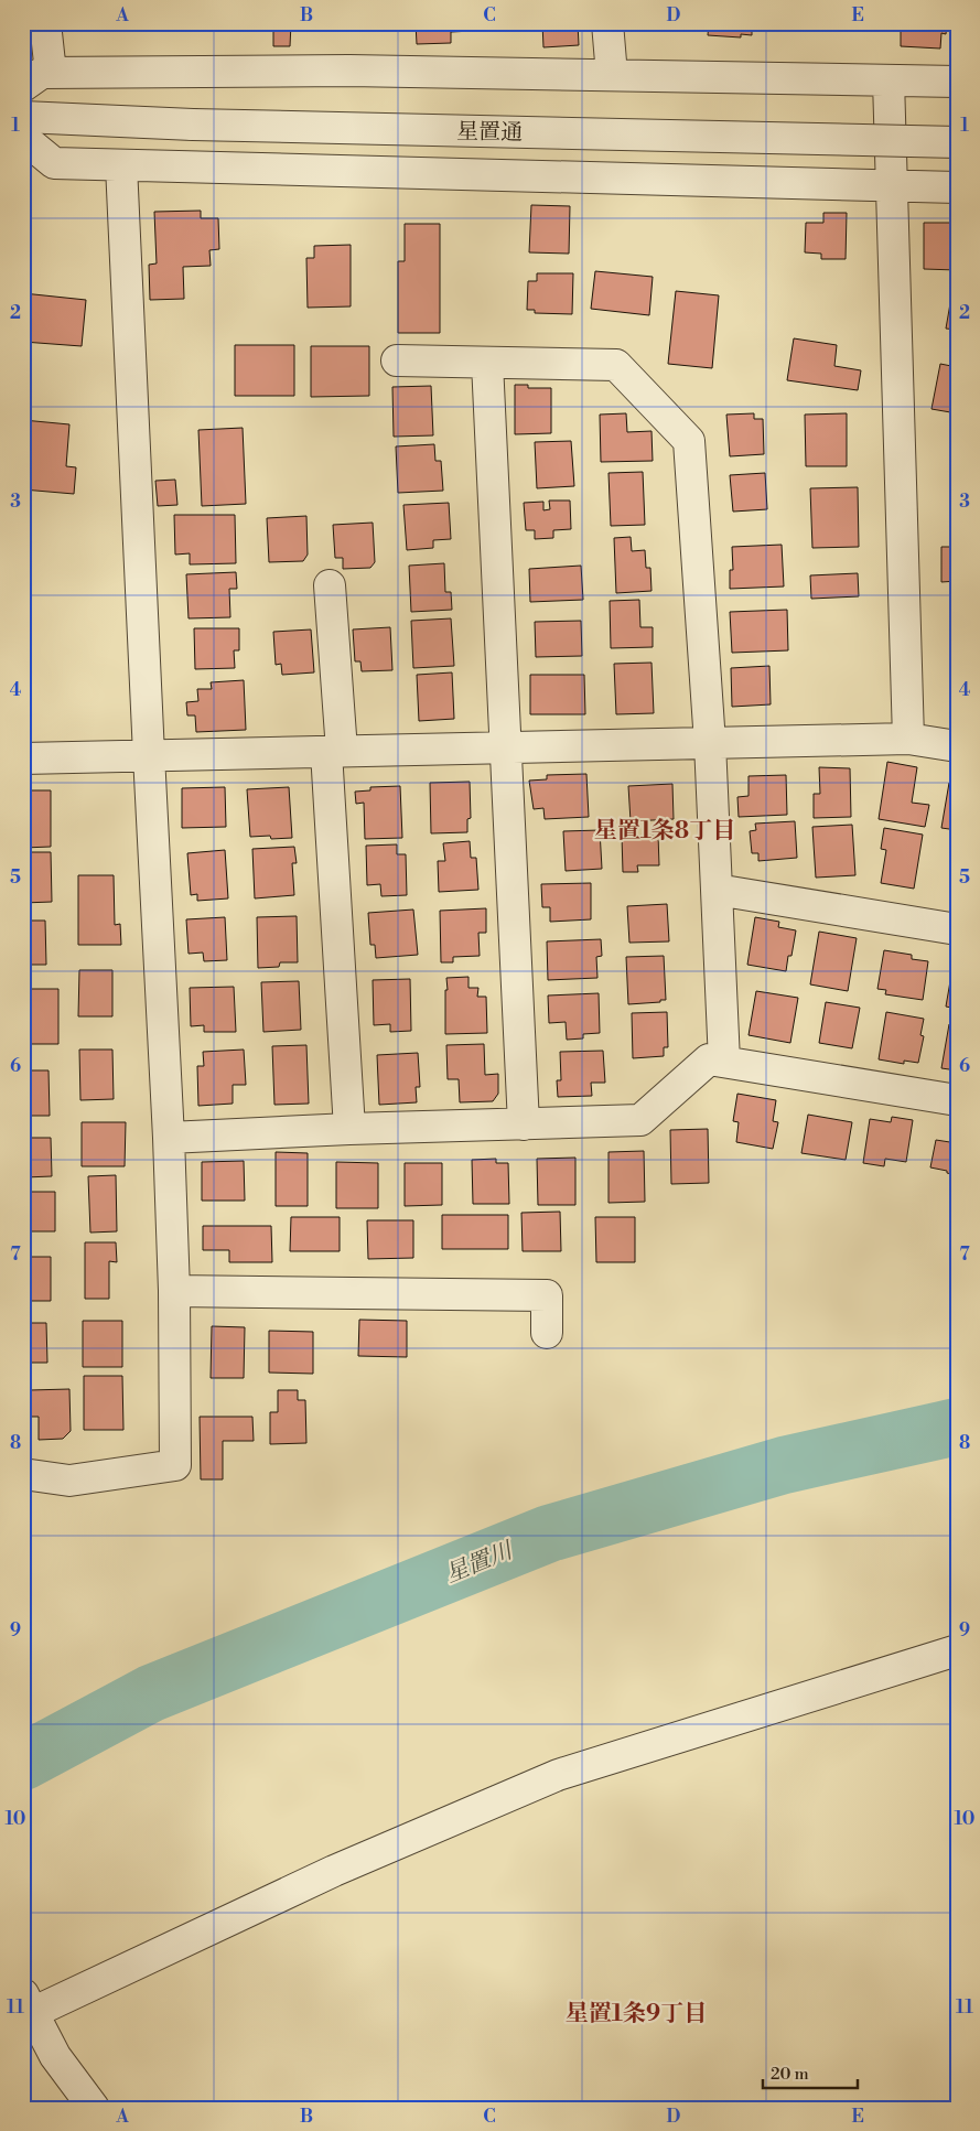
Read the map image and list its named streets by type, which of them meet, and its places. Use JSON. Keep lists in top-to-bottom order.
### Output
{
  "streets": {
    "street": ["星置通"]
  },
  "districts": ["星置1条8丁目", "星置1条9丁目"],
  "water": ["星置川"],
  "scale_bar": "20 m",
  "grid": {
    "columns": [
      "A",
      "B",
      "C",
      "D",
      "E"
    ],
    "rows": [
      "1",
      "2",
      "3",
      "4",
      "5",
      "6",
      "7",
      "8",
      "9",
      "10",
      "11"
    ]
  }
}
